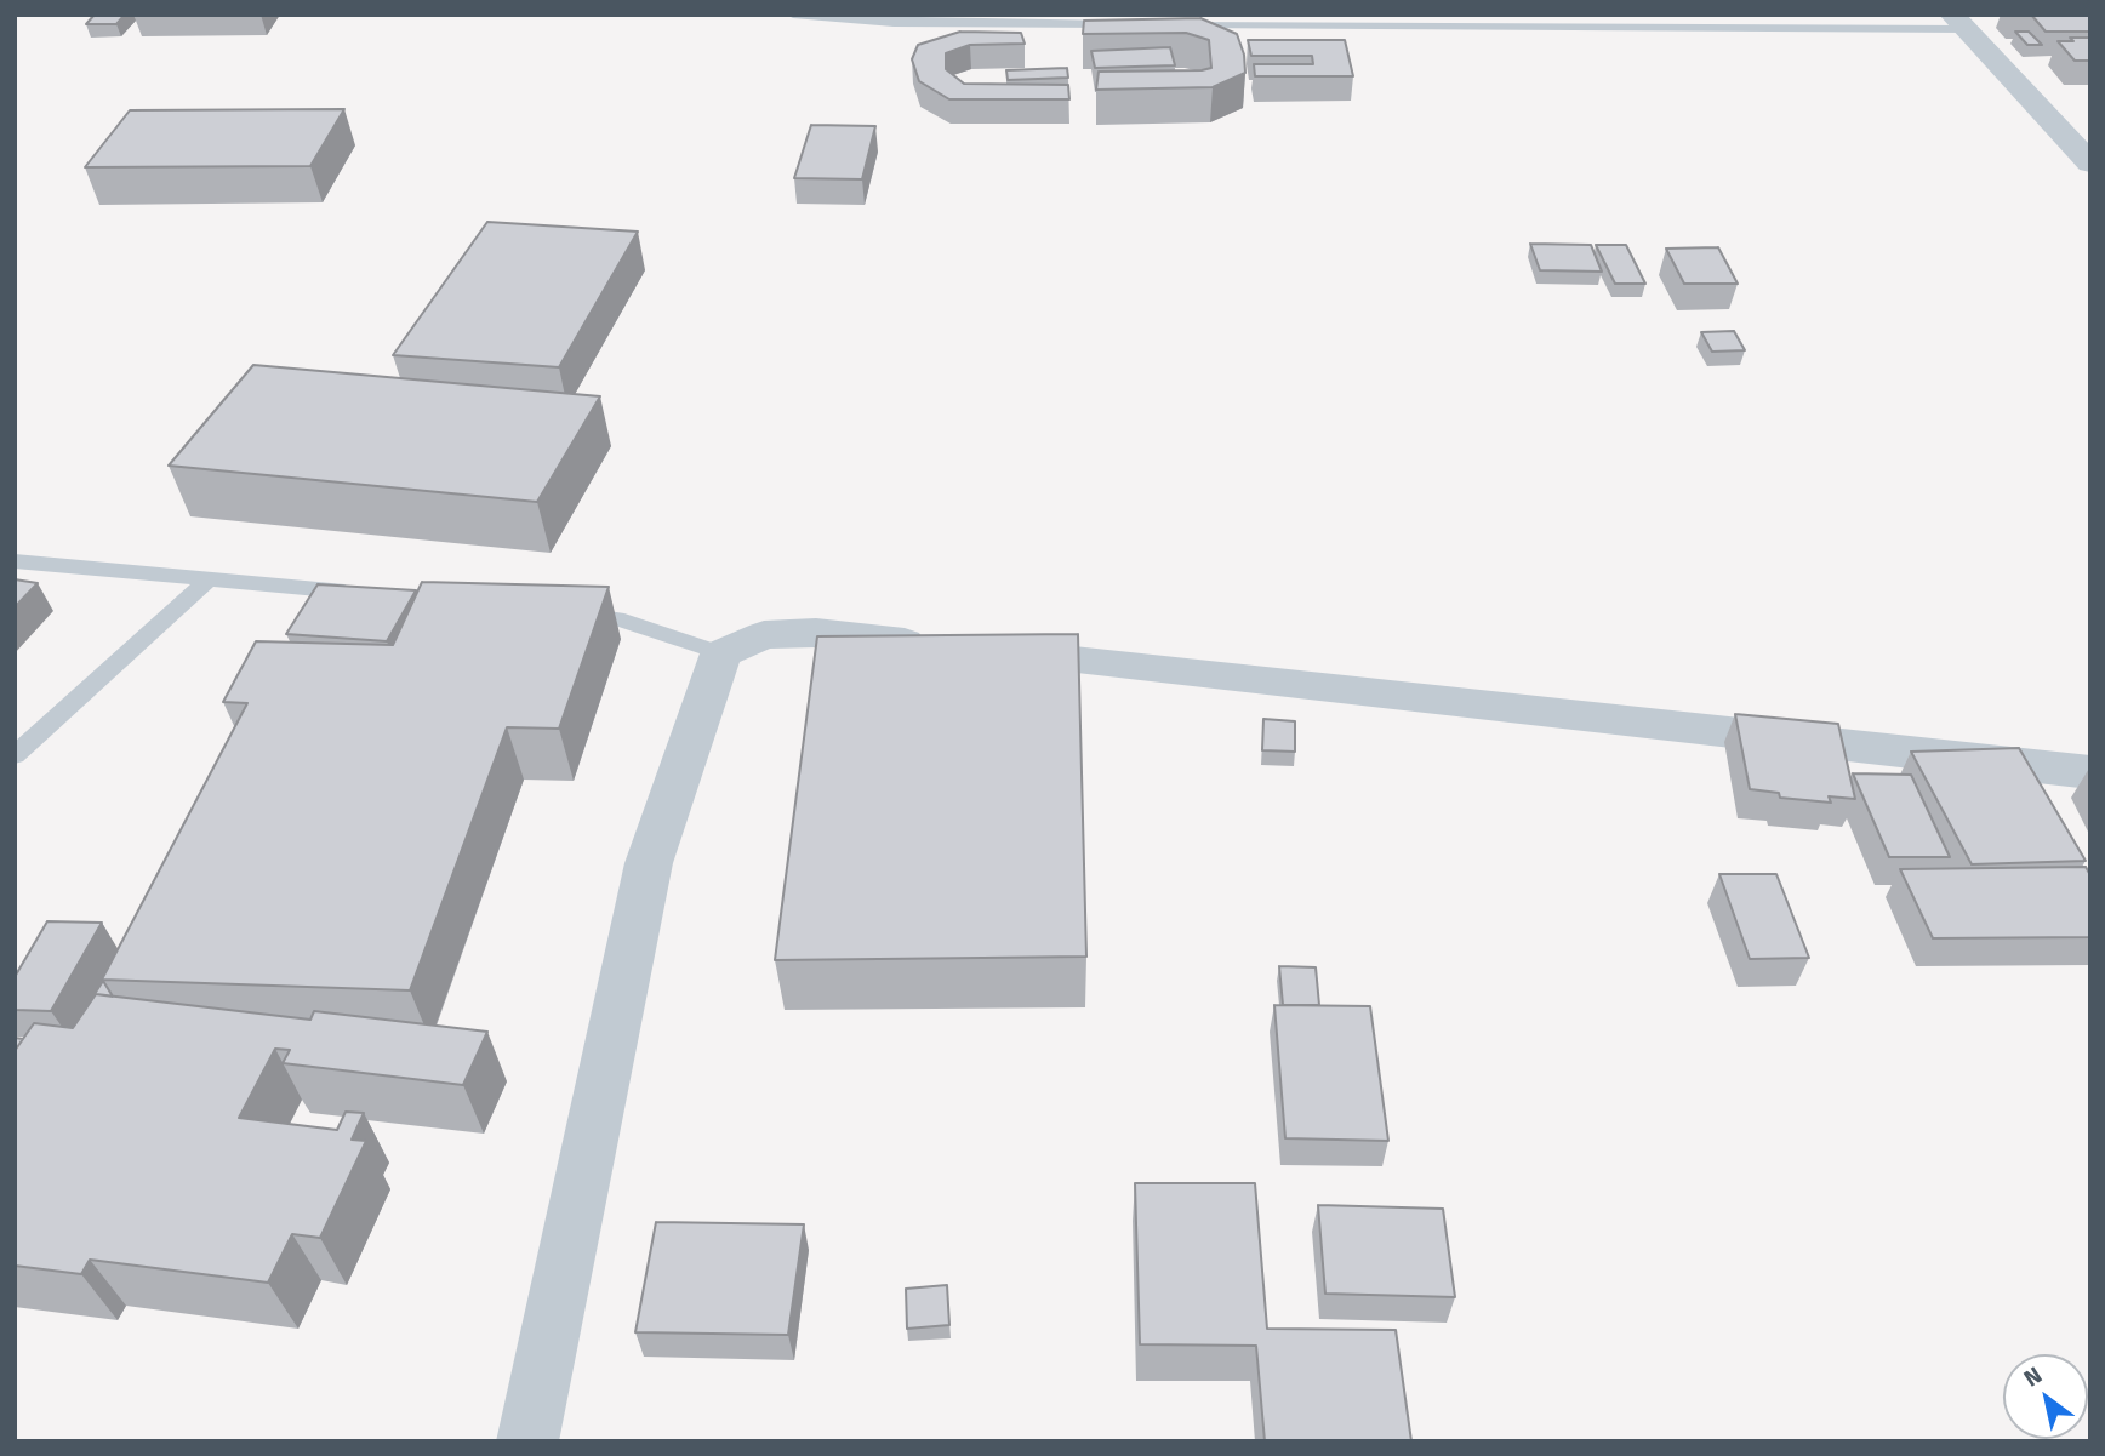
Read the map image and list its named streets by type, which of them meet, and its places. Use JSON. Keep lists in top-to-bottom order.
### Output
{
  "north": "top left"
}
